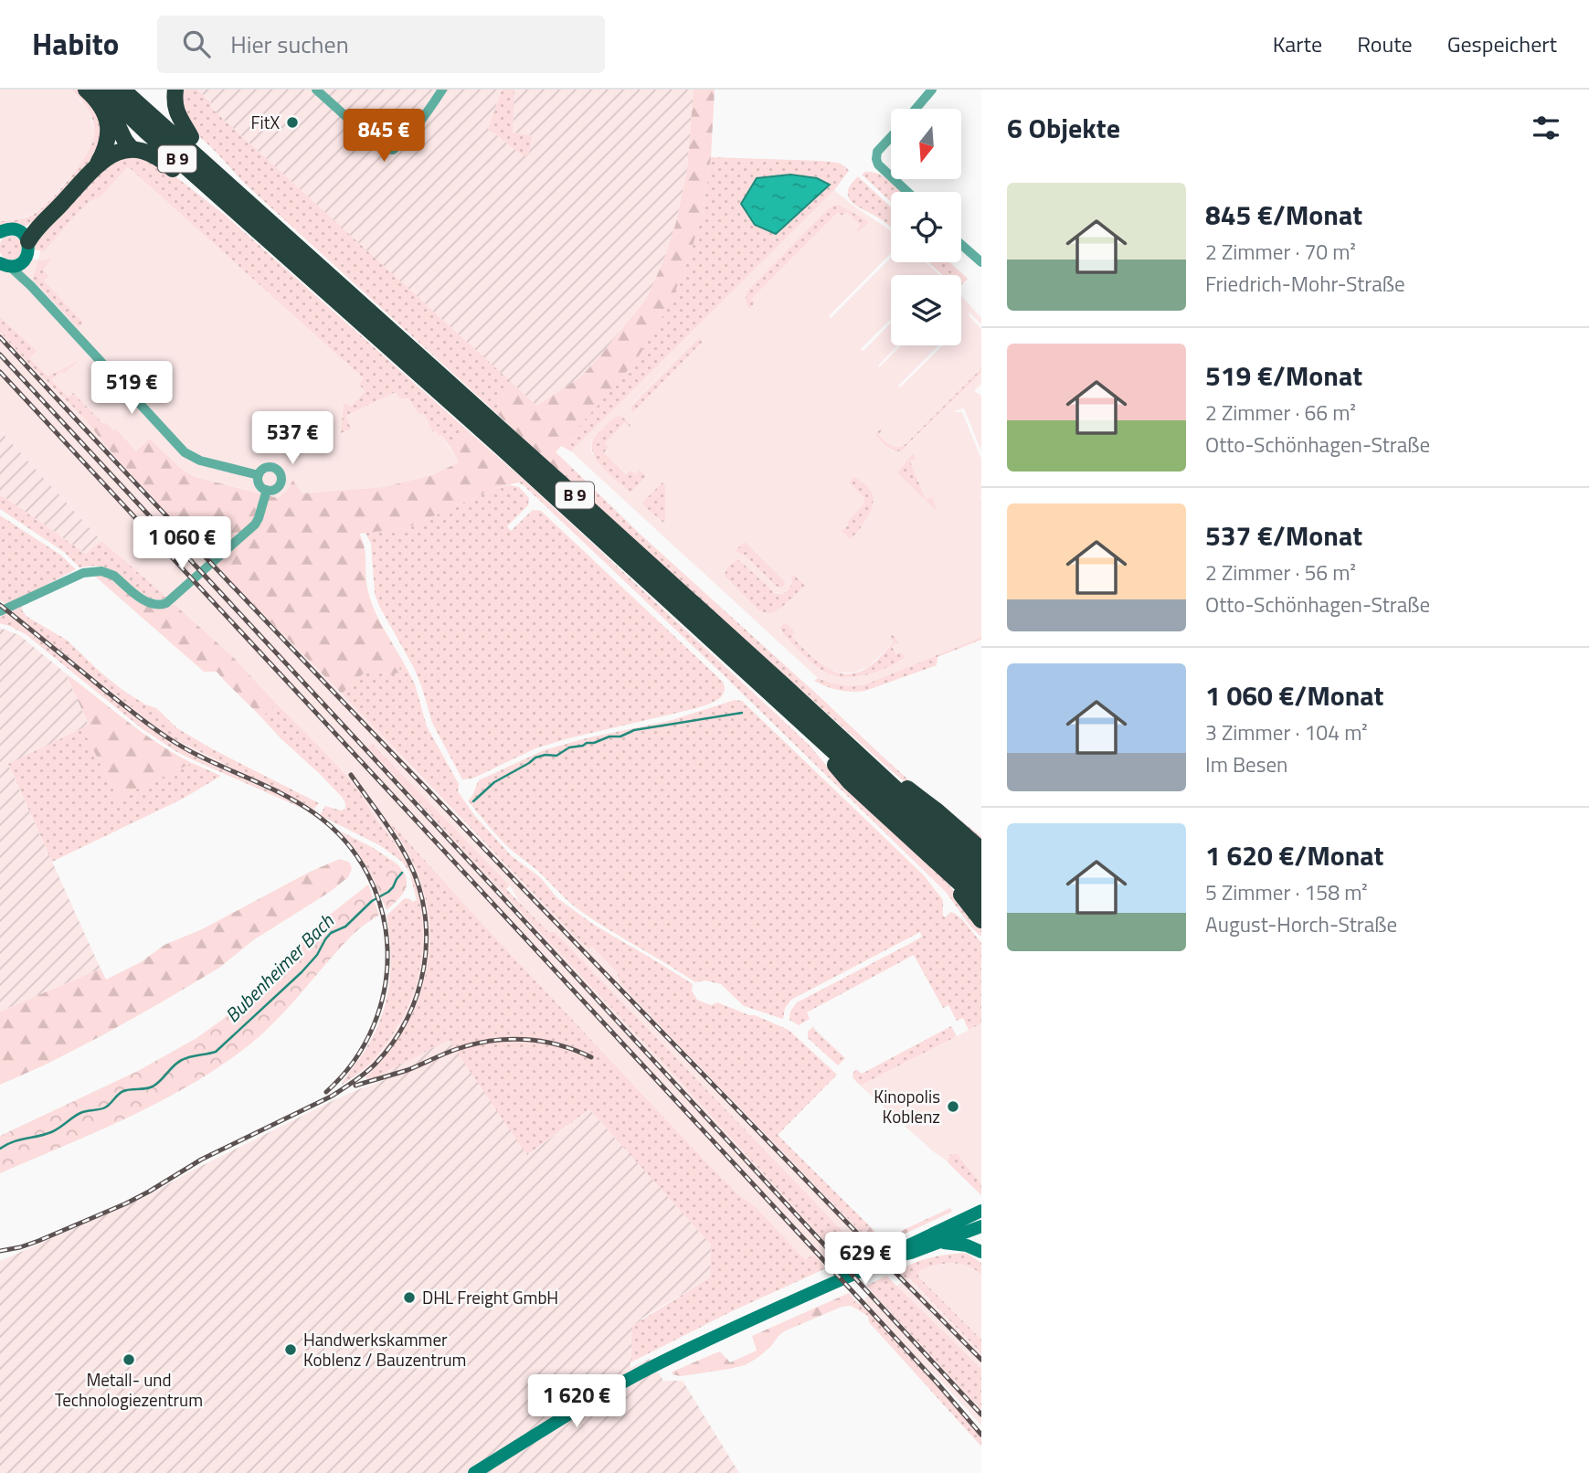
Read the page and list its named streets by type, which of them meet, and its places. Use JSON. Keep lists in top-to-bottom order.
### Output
{
  "streets": {
    "highway": ["B 9"]
  },
  "water": ["Bubenheimer Bach"],
  "places": [
    "FitX",
    "Kinopolis Koblenz",
    "DHL Freight GmbH",
    "Handwerkskammer Koblenz / Bauzentrum",
    "Metall- und Technologiezentrum"
  ],
  "north": "bottom",
  "page": {
    "header": "Habito",
    "search": "Hier suchen",
    "nav": ["Karte", "Route", "Gespeichert"],
    "heading": "6 Objekte",
    "price": [
      "845 €",
      "519 €",
      "537 €",
      "1 060 €",
      "629 €",
      "1 620 €"
    ],
    "list": [
      {
        "name": "845 €/Monat",
        "note": "2 Zimmer · 70 m² · Friedrich-Mohr-Straße"
      },
      {
        "name": "519 €/Monat",
        "note": "2 Zimmer · 66 m² · Otto-Schönhagen-Straße"
      },
      {
        "name": "537 €/Monat",
        "note": "2 Zimmer · 56 m² · Otto-Schönhagen-Straße"
      },
      {
        "name": "1 060 €/Monat",
        "note": "3 Zimmer · 104 m² · Im Besen"
      },
      {
        "name": "1 620 €/Monat",
        "note": "5 Zimmer · 158 m² · August-Horch-Straße"
      }
    ]
  }
}
